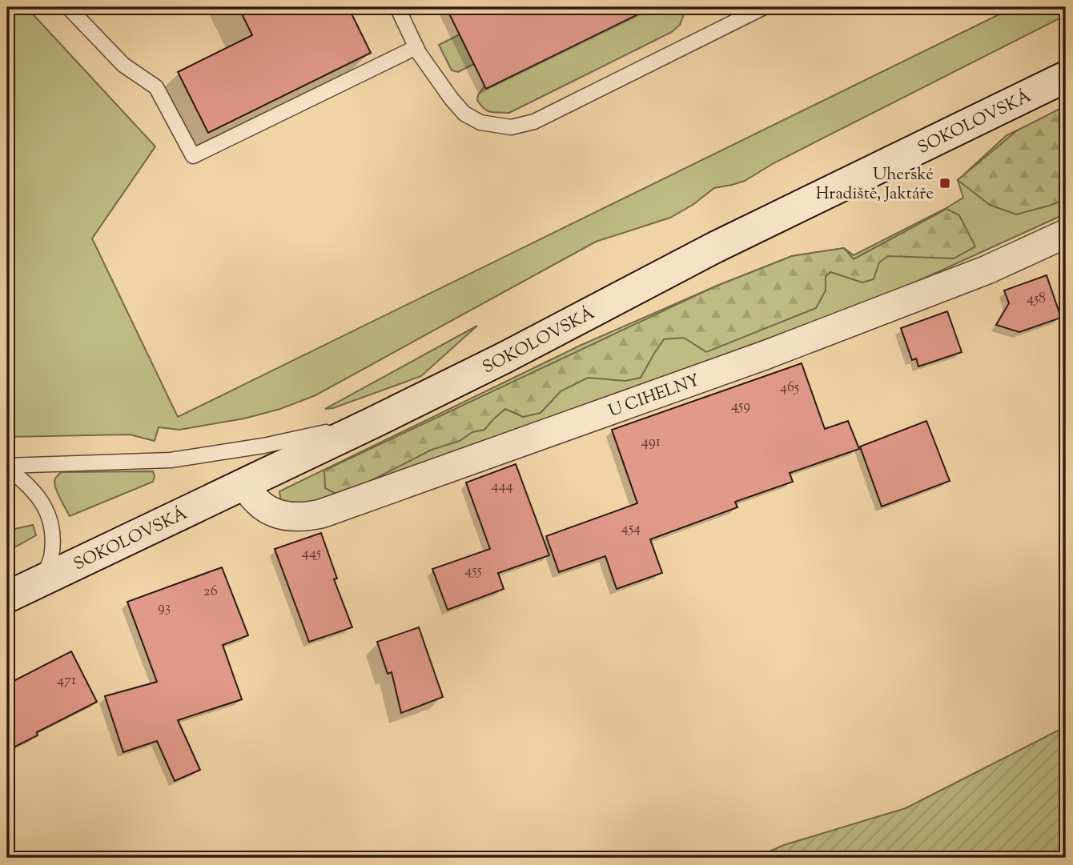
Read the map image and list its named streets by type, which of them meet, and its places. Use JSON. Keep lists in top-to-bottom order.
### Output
{
  "streets": {
    "main road": ["SOKOLOVSKÁ"],
    "street": ["U CIHELNY"]
  },
  "crossings": [
    ["SOKOLOVSKÁ", "U CIHELNY"]
  ],
  "places": {
    "transit": ["Uherské Hradiště, Jaktáře"]
  },
  "house_numbers": [
    "458",
    "465",
    "459",
    "491",
    "444",
    "454",
    "445",
    "455",
    "26",
    "93",
    "471"
  ]
}
